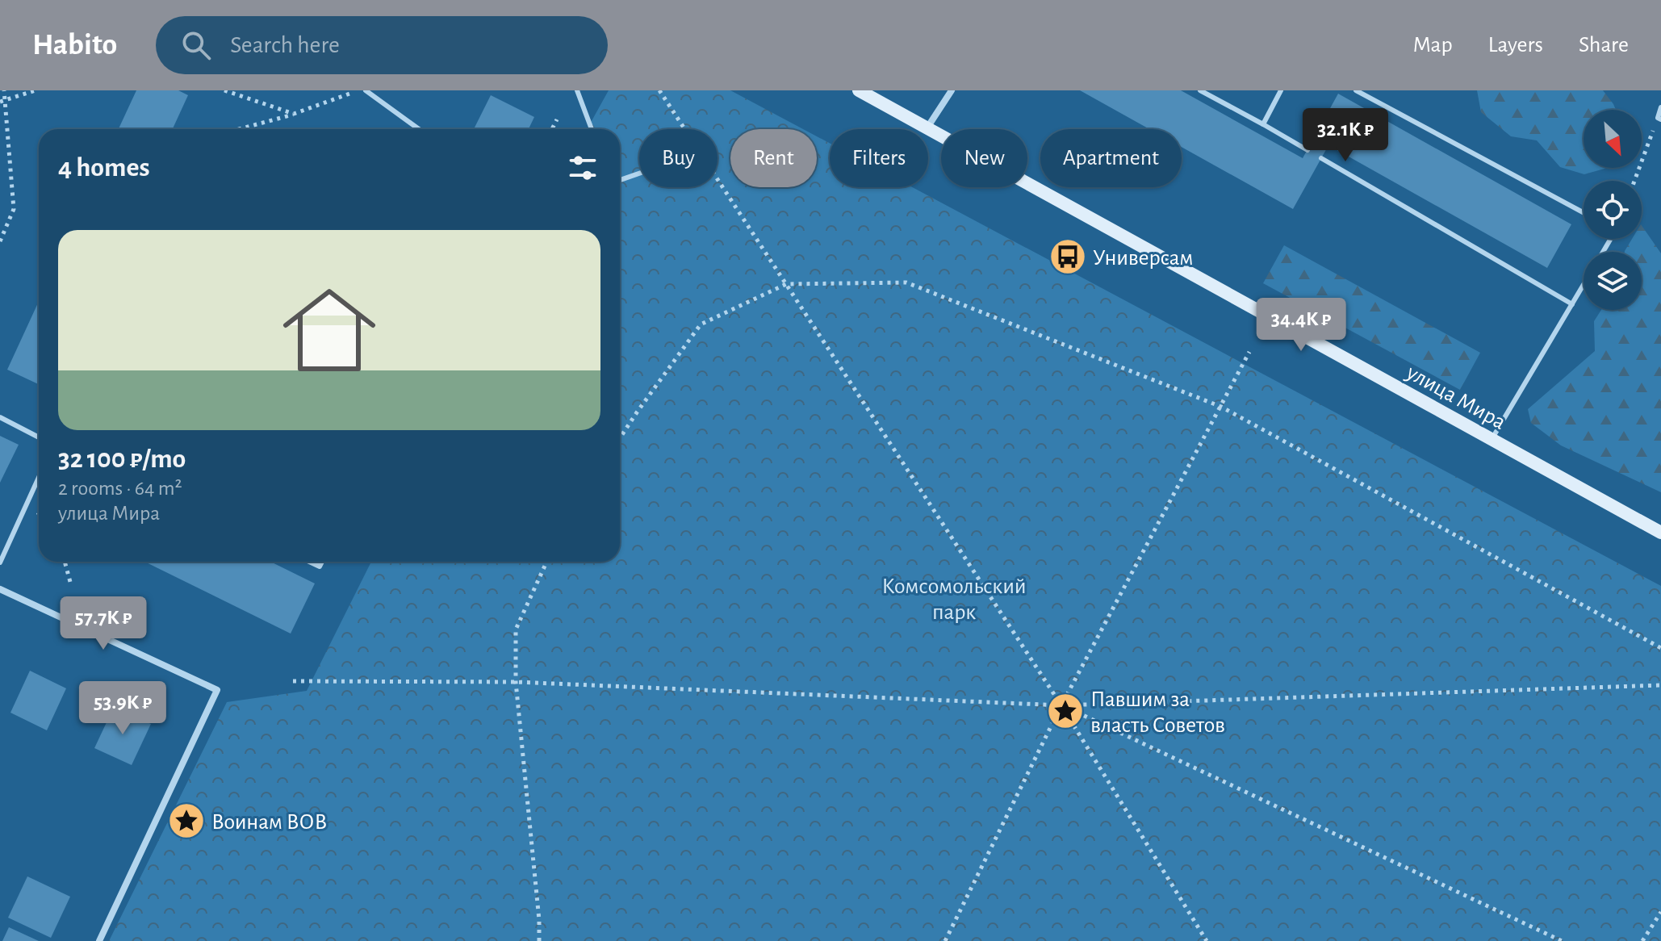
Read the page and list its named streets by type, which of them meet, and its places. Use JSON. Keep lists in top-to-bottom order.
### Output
{
  "streets": {
    "main road": ["улица Мира"]
  },
  "parks": ["Комсомольский парк"],
  "places": {
    "bus stop": ["Универсам"],
    "place": ["Павшим за власть Советов", "Воинам ВОВ"]
  },
  "north": "bottom right",
  "page": {
    "header": "Habito",
    "search": "Search here",
    "nav": ["Map", "Layers", "Share"],
    "price": [
      "32.1K ₽",
      "34.4K ₽",
      "57.7K ₽",
      "53.9K ₽"
    ],
    "chip": [
      "Buy",
      "Rent",
      "Filters",
      "New",
      "Apartment"
    ],
    "heading": "4 homes",
    "list": [
      {
        "name": "32 100 ₽/mo",
        "note": "2 rooms · 64 m² · улица Мира"
      }
    ]
  }
}
